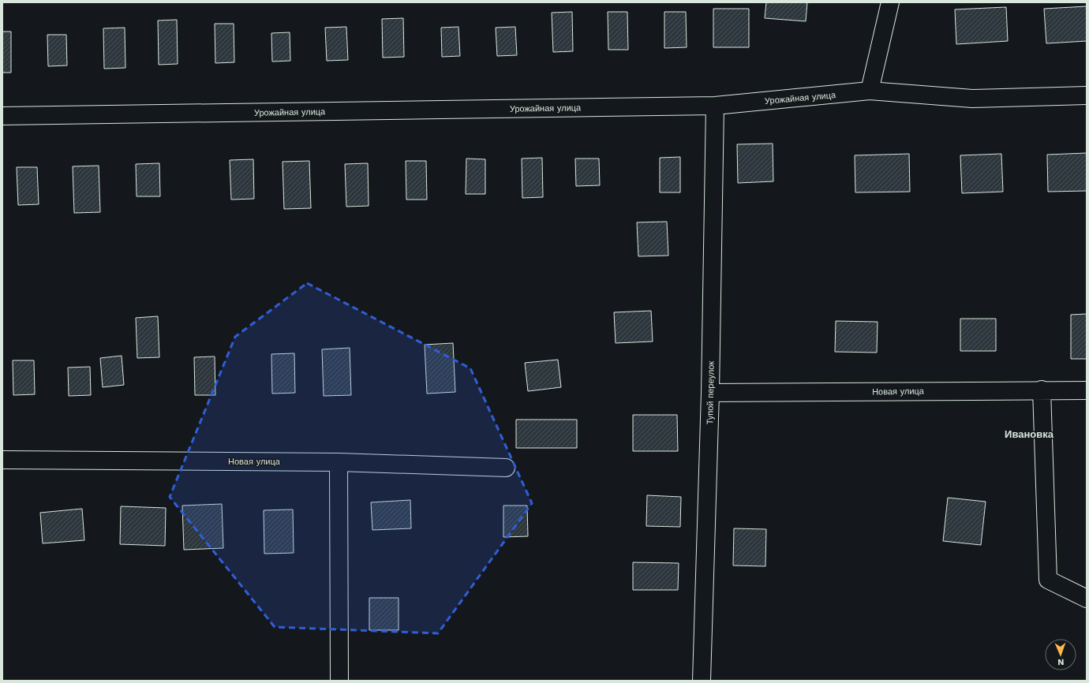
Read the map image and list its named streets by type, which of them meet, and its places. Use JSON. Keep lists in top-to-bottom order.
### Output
{
  "streets": {
    "street": ["Урожайная улица", "Новая улица", "Тупой переулок"]
  },
  "crossings": [
    ["Урожайная улица", "Тупой переулок"],
    ["Новая улица", "Тупой переулок"]
  ],
  "districts": ["Ивановка"],
  "north": "bottom"
}
